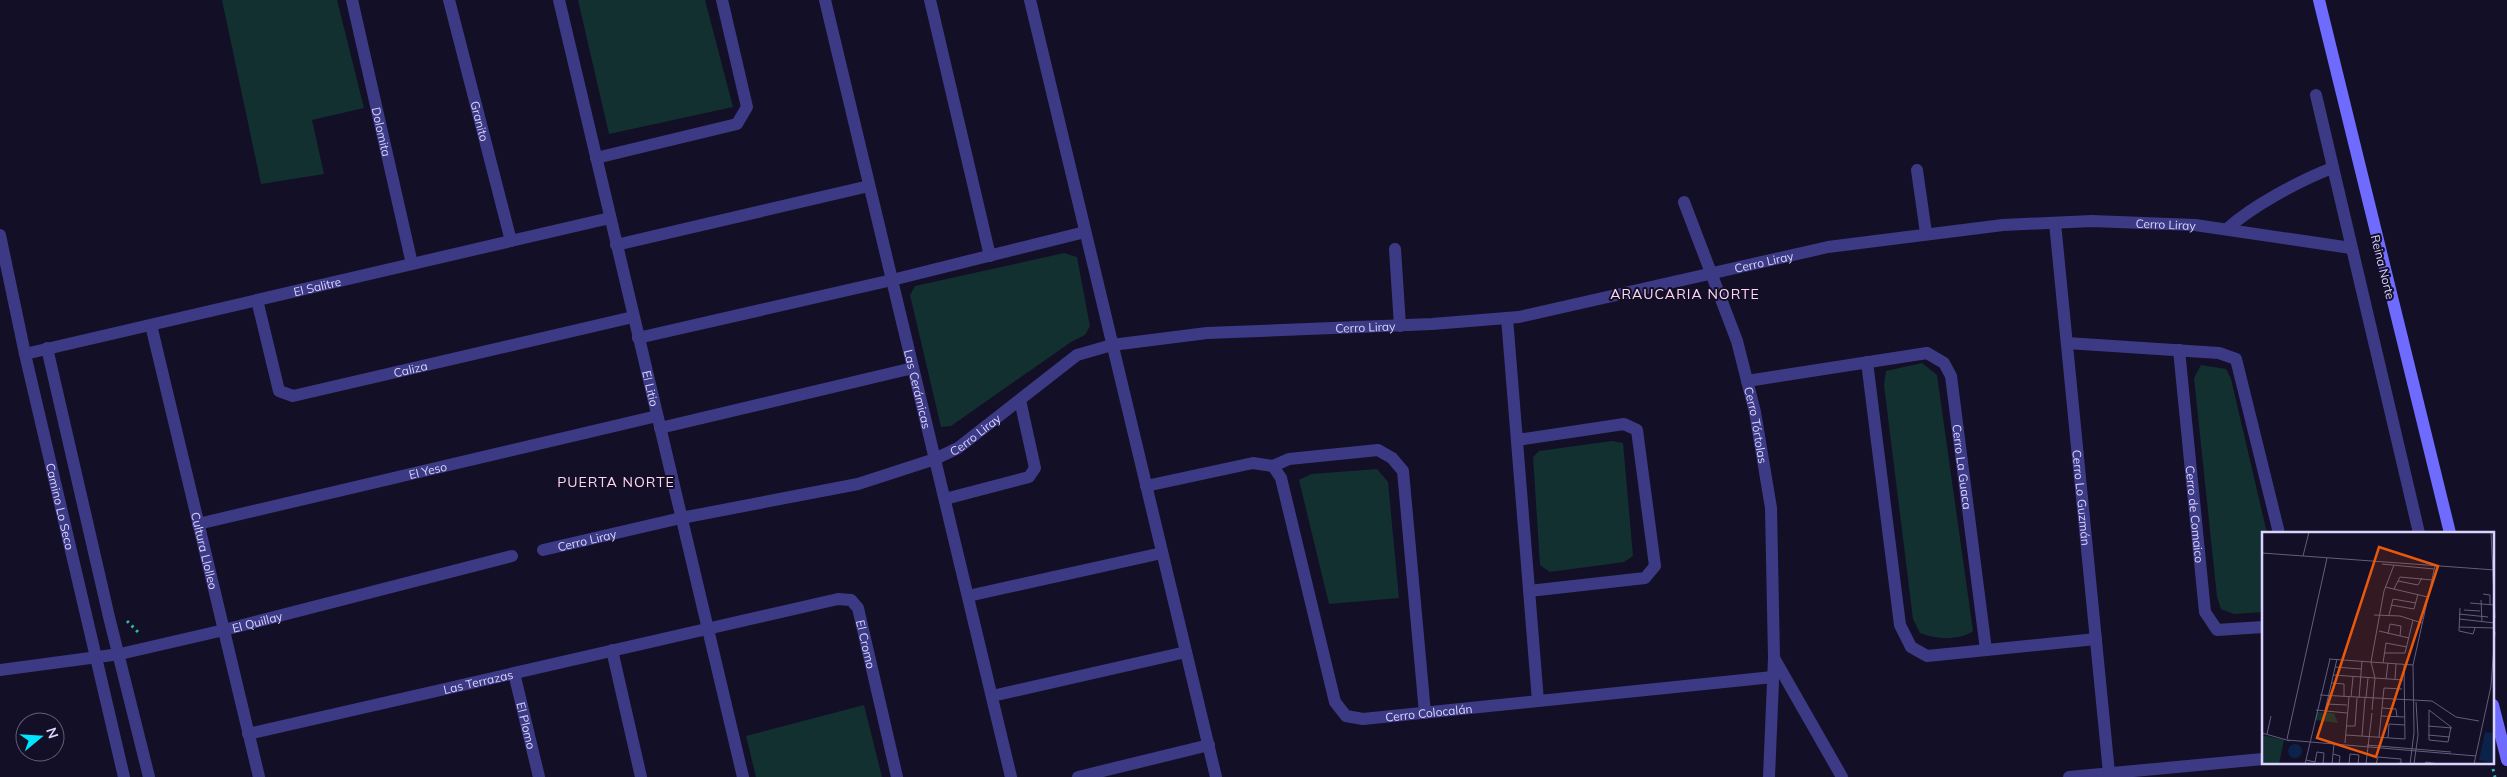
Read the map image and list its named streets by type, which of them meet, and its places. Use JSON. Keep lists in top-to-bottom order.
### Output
{
  "streets": {
    "street": [
      "Granito",
      "Dolomita",
      "Cerro Liray",
      "Reina Norte",
      "El Salitre",
      "Caliza",
      "Las Cerámicas",
      "El Litio",
      "Cerro Tórtolas",
      "Cerro La Guaca",
      "El Yeso",
      "Cerro Lo Guzmán",
      "Camino Lo Seco",
      "Cerro de Comaico",
      "Cultura Llolleo",
      "El Quillay",
      "El Cromo",
      "Las Terrazas",
      "Cerro Colocalán",
      "El Plomo"
    ]
  },
  "crossings": [
    ["Granito", "El Salitre"],
    ["Dolomita", "El Salitre"],
    ["Cerro Liray", "Las Cerámicas"],
    ["Cerro Liray", "El Litio"],
    ["Cerro Liray", "Cerro Tórtolas"],
    ["Cerro Liray", "Cerro Lo Guzmán"],
    ["El Salitre", "Caliza"],
    ["El Salitre", "El Litio"],
    ["El Salitre", "Camino Lo Seco"],
    ["El Salitre", "Cultura Llolleo"],
    ["Caliza", "El Litio"],
    ["Las Cerámicas", "El Yeso"],
    ["El Litio", "El Yeso"],
    ["El Litio", "El Cromo"],
    ["El Litio", "Las Terrazas"],
    ["Cerro Tórtolas", "Cerro La Guaca"],
    ["Cerro Tórtolas", "Cerro Colocalán"],
    ["El Yeso", "Cultura Llolleo"],
    ["Camino Lo Seco", "El Quillay"],
    ["Cultura Llolleo", "El Quillay"],
    ["Cultura Llolleo", "Las Terrazas"],
    ["El Cromo", "Las Terrazas"],
    ["Las Terrazas", "El Plomo"]
  ],
  "districts": ["ARAUCARIA NORTE", "PUERTA NORTE"],
  "north": "right"
}
